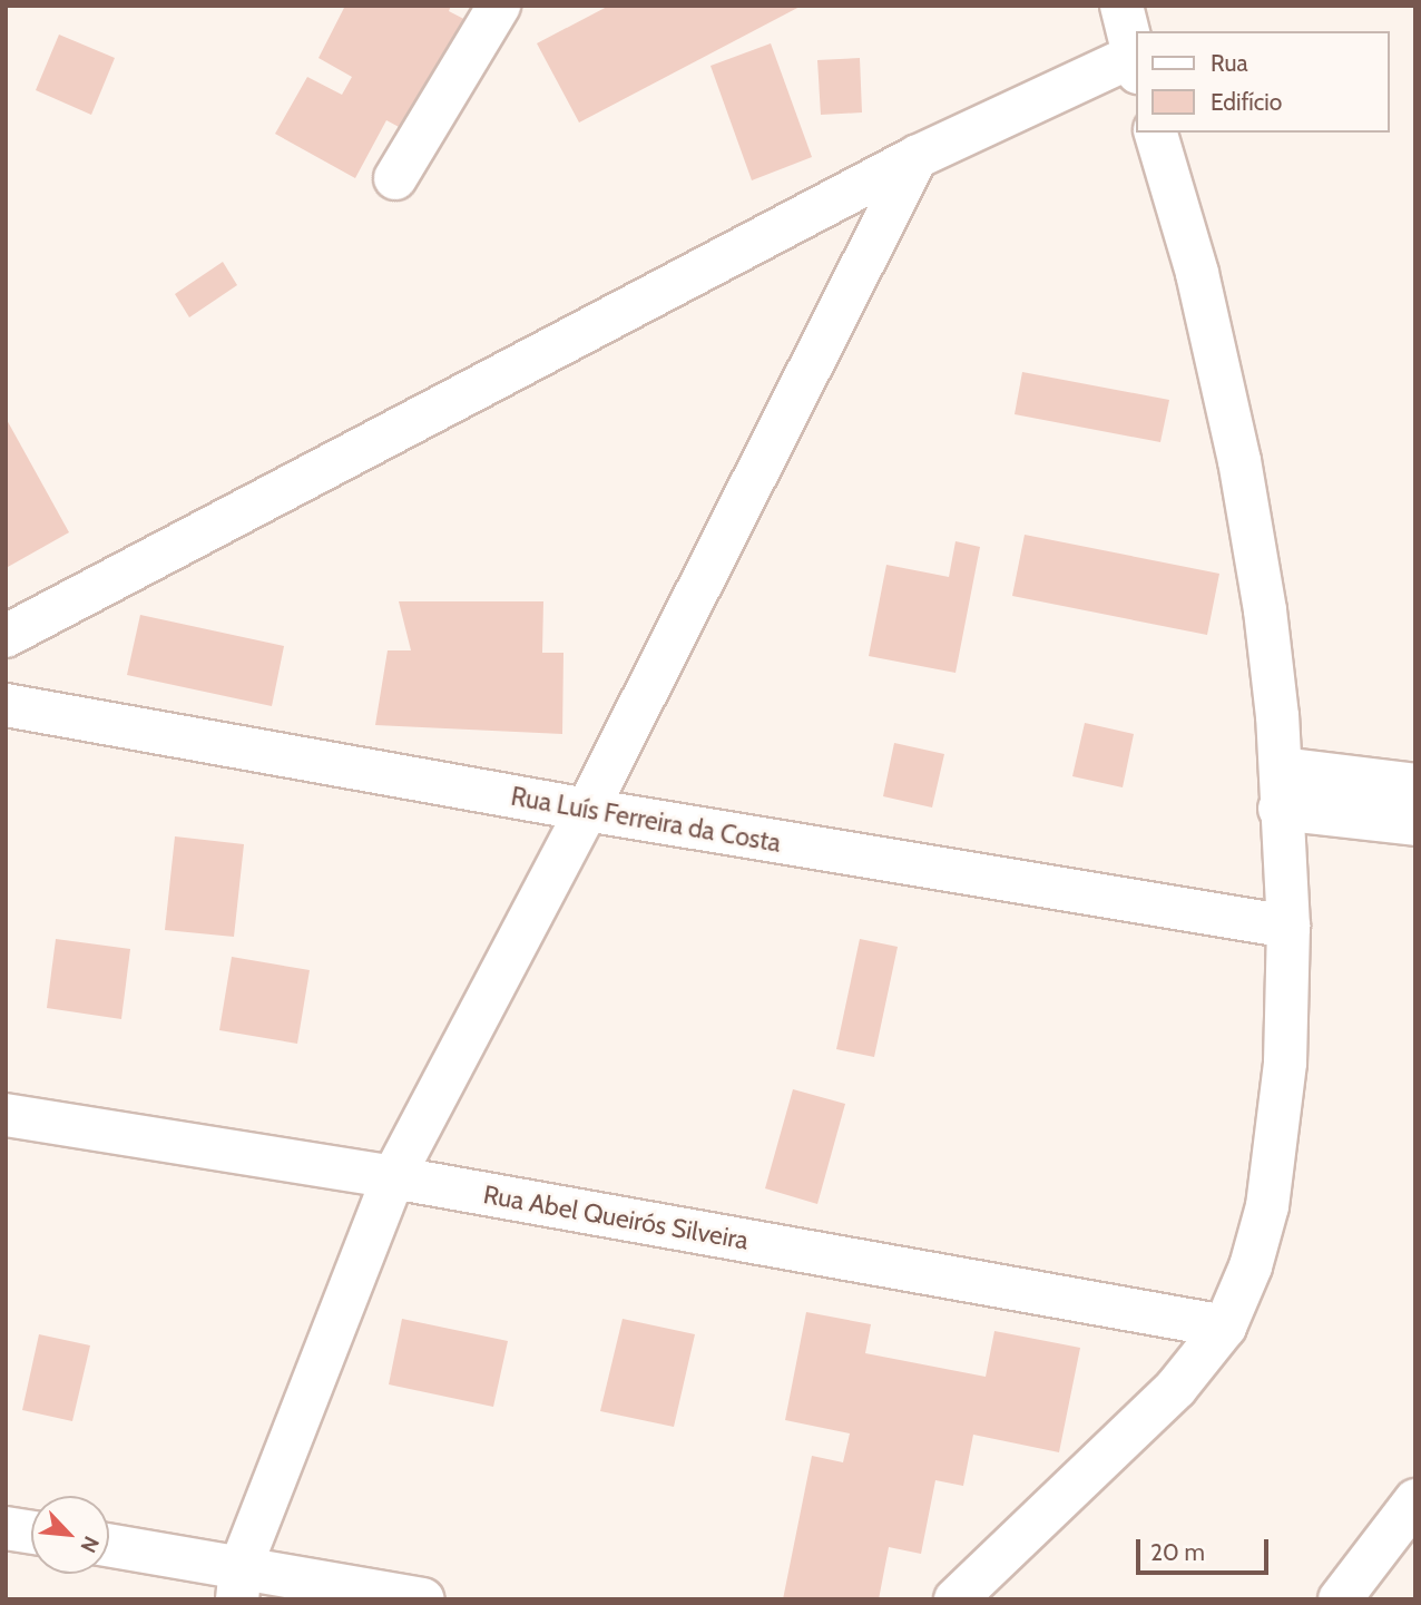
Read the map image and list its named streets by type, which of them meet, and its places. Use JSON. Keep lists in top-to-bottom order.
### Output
{
  "streets": {
    "street": ["Rua Luís Ferreira da Costa", "Rua Abel Queirós Silveira"]
  },
  "legend": ["Rua", "Edifício"],
  "scale_bar": "20 m",
  "north": "bottom right"
}
